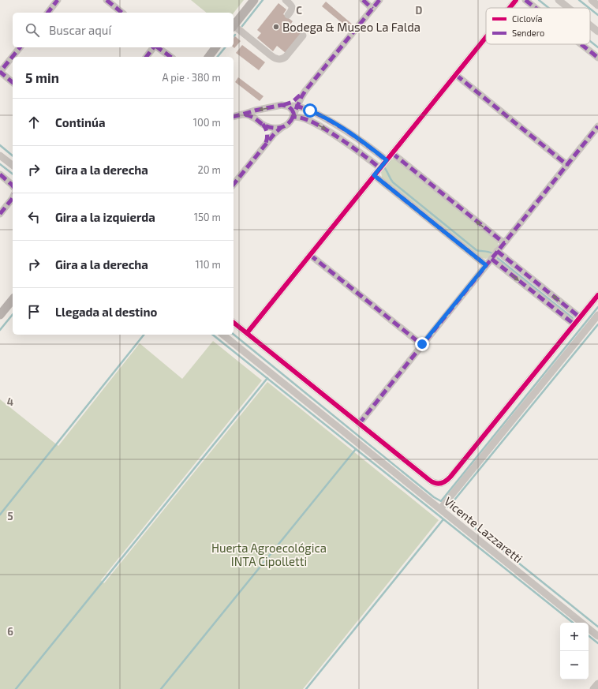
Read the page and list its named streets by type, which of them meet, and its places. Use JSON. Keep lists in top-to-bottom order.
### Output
{
  "streets": {
    "street": ["Vicente Lazzaretti"]
  },
  "parks": ["Huerta Agroecológica INTA Cipolletti"],
  "places": ["Bodega & Museo La Falda"],
  "legend": ["Ciclovía", "Sendero"],
  "page": {
    "search": "Buscar aquí",
    "heading": ["5 min", "A pie · 380 m"],
    "list": [
      ["Continúa", "100 m"],
      ["Gira a la derecha", "20 m"],
      ["Gira a la izquierda", "150 m"],
      ["Gira a la derecha", "110 m"],
      "Llegada al destino"
    ],
    "map_buttons": ["+", "−"]
  },
  "grid": {
    "columns": ["C", "D"],
    "rows": ["4", "5", "6"]
  }
}
